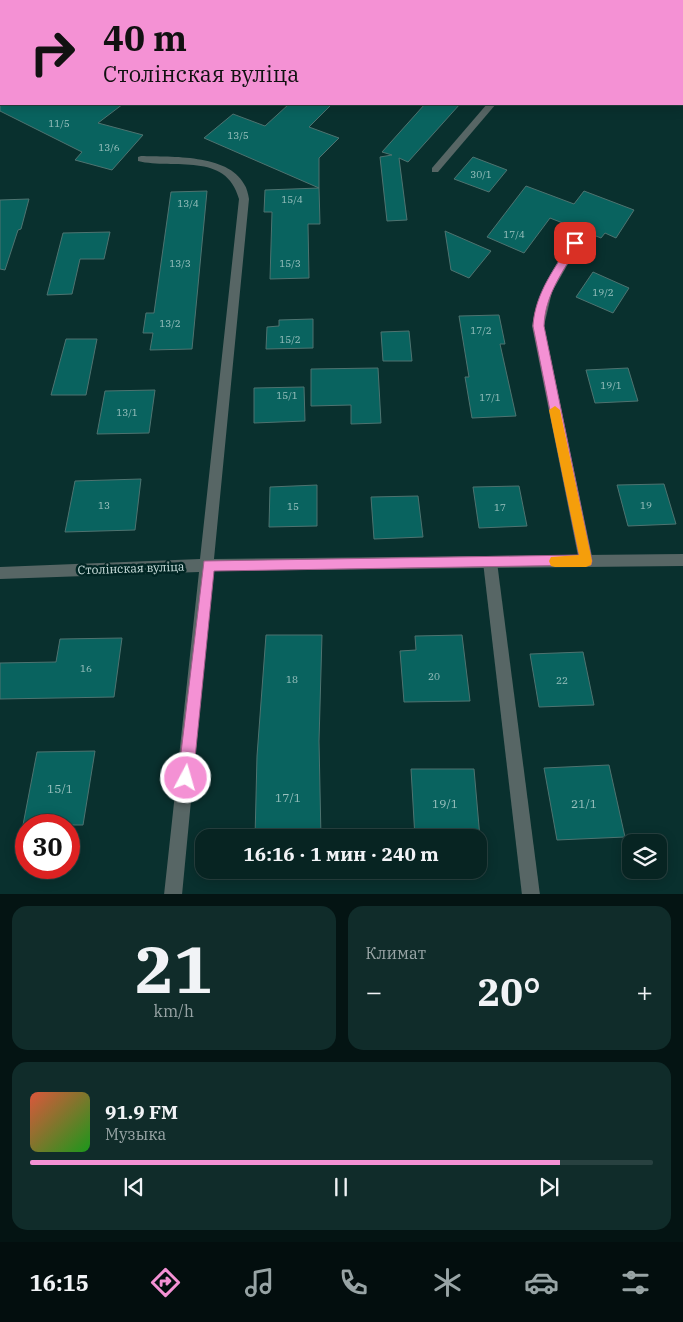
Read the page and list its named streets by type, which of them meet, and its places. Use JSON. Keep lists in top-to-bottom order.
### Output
{
  "streets": {
    "street": ["Столінская вуліца"]
  },
  "house_numbers": [
    "11/5",
    "13/5",
    "13/6",
    "30/1",
    "15/4",
    "13/4",
    "17/4",
    "13/3",
    "15/3",
    "19/2",
    "13/2",
    "17/2",
    "15/2",
    "19/1",
    "15/1",
    "17/1",
    "13/1",
    "13",
    "19",
    "15",
    "17",
    "16",
    "20",
    "18",
    "22",
    "15/1",
    "17/1",
    "19/1",
    "21/1"
  ],
  "page": {
    "turn": ["40 m", "Столінская вуліца"],
    "limit": "30",
    "trip": "16:16 · 1 мин · 240 m",
    "tile": [
      ["21", "km/h"],
      "Климат"
    ],
    "heat": ["−", "20°", "+"],
    "song": ["91.9 FM", "Музыка"],
    "tabs": "16:15"
  }
}
